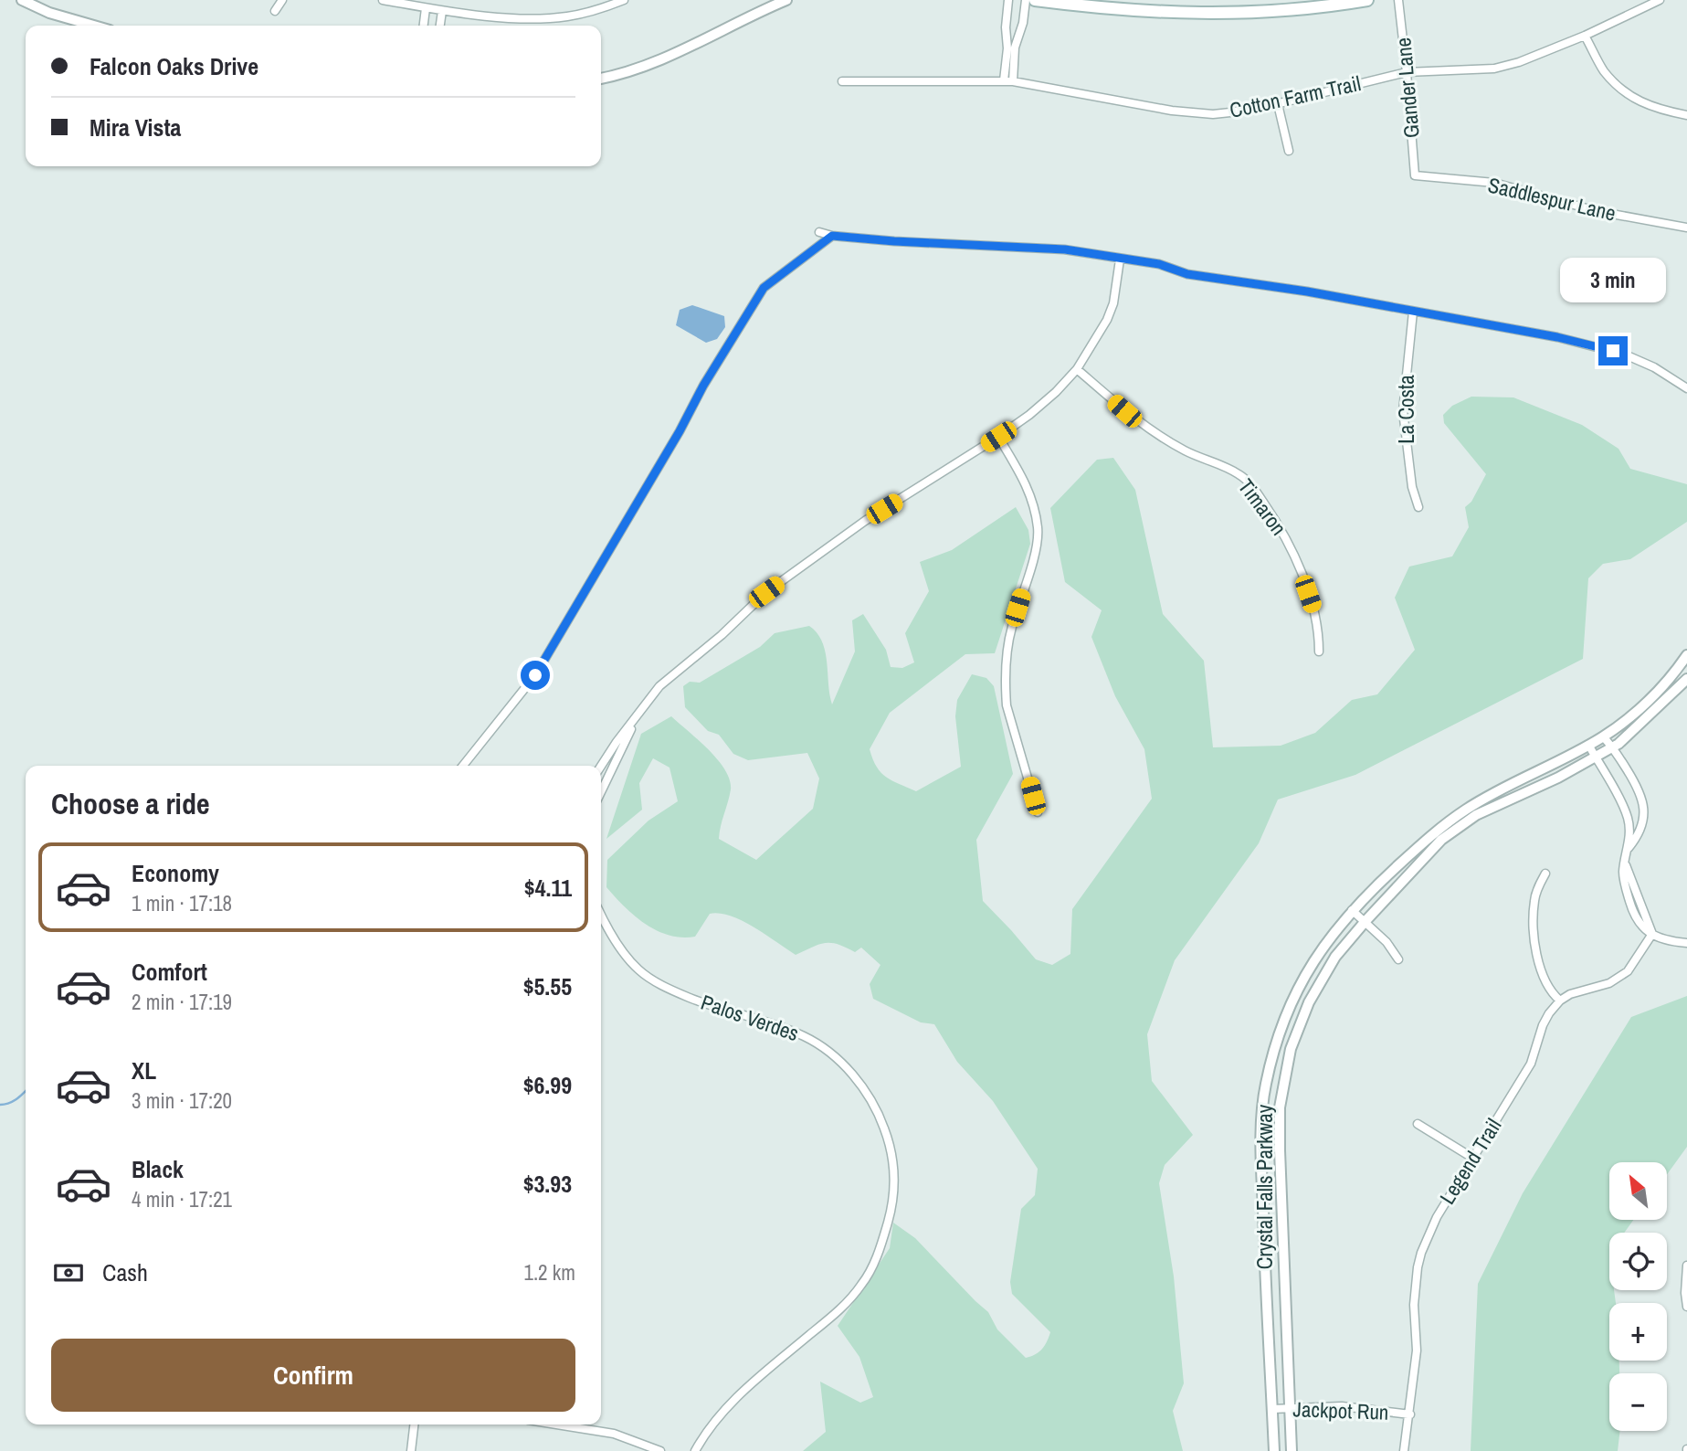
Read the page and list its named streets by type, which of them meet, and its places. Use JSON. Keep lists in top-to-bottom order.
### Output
{
  "streets": {
    "street": [
      "Gander Lane",
      "Cotton Farm Trail",
      "Saddlespur Lane",
      "La Costa",
      "Timaron",
      "Palos Verdes",
      "Legend Trail",
      "Crystal Falls Parkway",
      "Jackpot Run"
    ]
  },
  "crossings": [
    ["Gander Lane", "Cotton Farm Trail"],
    ["Gander Lane", "Saddlespur Lane"],
    ["Legend Trail", "Jackpot Run"],
    ["Crystal Falls Parkway", "Jackpot Run"]
  ],
  "north": "top left",
  "page": {
    "banner": ["Falcon Oaks Drive", "Mira Vista"],
    "bubble": "3 min",
    "heading": "Choose a ride",
    "list": [
      {
        "name": "Economy",
        "note": "1 min · 17:18",
        "value": "$4.11"
      },
      {
        "name": "Comfort",
        "note": "2 min · 17:19",
        "value": "$5.55"
      },
      {
        "name": "XL",
        "note": "3 min · 17:20",
        "value": "$6.99"
      },
      {
        "name": "Black",
        "note": "4 min · 17:21",
        "value": "$3.93"
      }
    ],
    "map_buttons": ["+", "−"],
    "pay": ["Cash", "1.2 km"],
    "buttons": "Confirm"
  }
}
